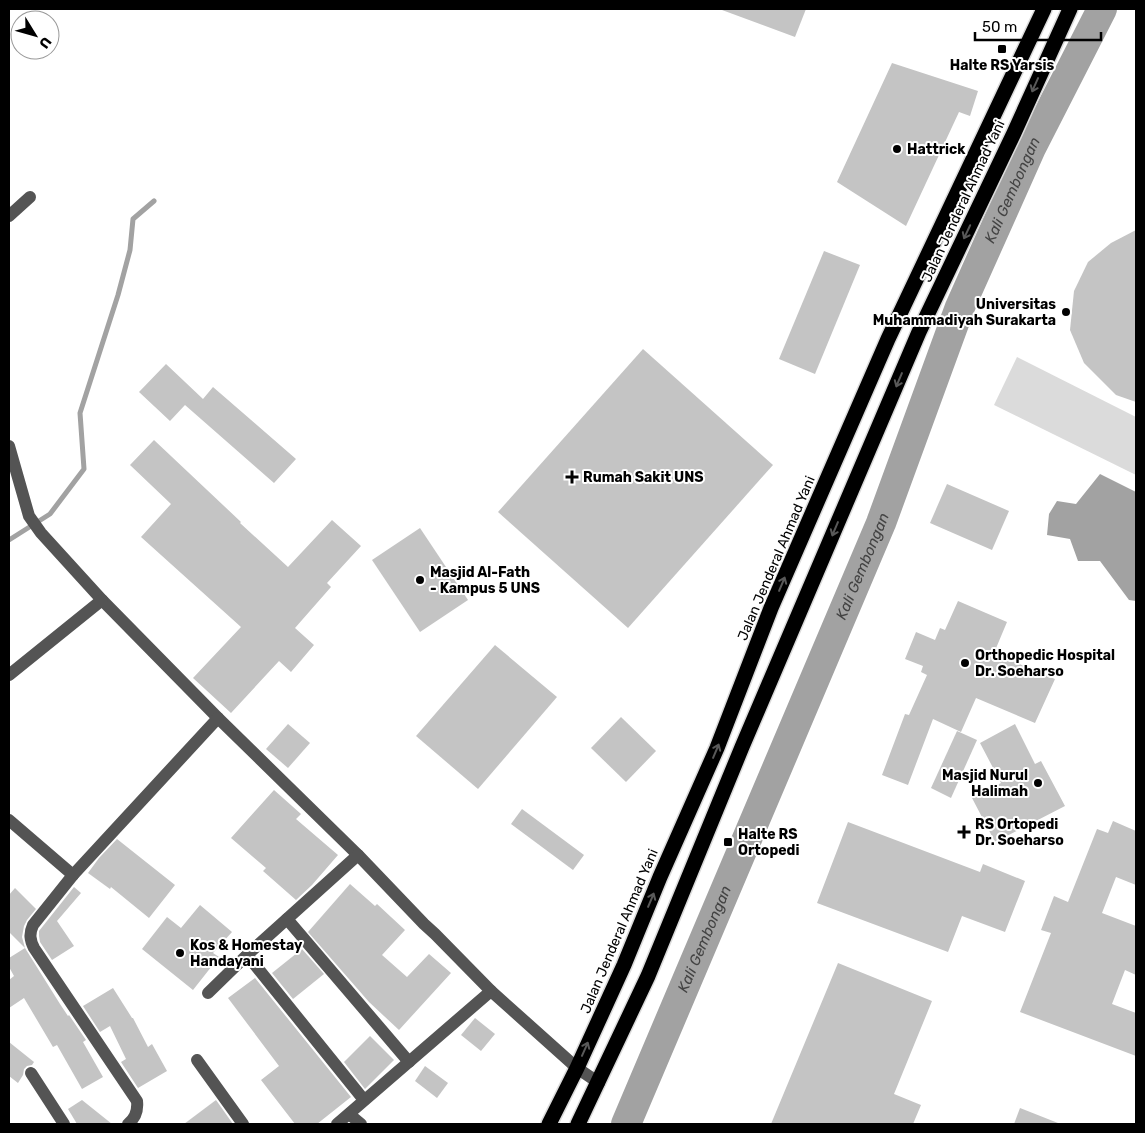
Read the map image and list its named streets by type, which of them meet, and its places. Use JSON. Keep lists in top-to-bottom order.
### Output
{
  "streets": {
    "highway": ["Jalan Jenderal Ahmad Yani"]
  },
  "water": ["Kali Gembongan"],
  "places": {
    "transit": ["Halte RS Yarsis", "Halte RS Ortopedi"],
    "other": [
      "Hattrick",
      "Universitas Muhammadiyah Surakarta",
      "Masjid Al-Fath - Kampus 5 UNS",
      "Orthopedic Hospital Dr. Soeharso",
      "Masjid Nurul Halimah",
      "Kos & Homestay Handayani"
    ],
    "health": ["Rumah Sakit UNS", "RS Ortopedi Dr. Soeharso"]
  },
  "scale_bar": "50 m",
  "north": "bottom right"
}
